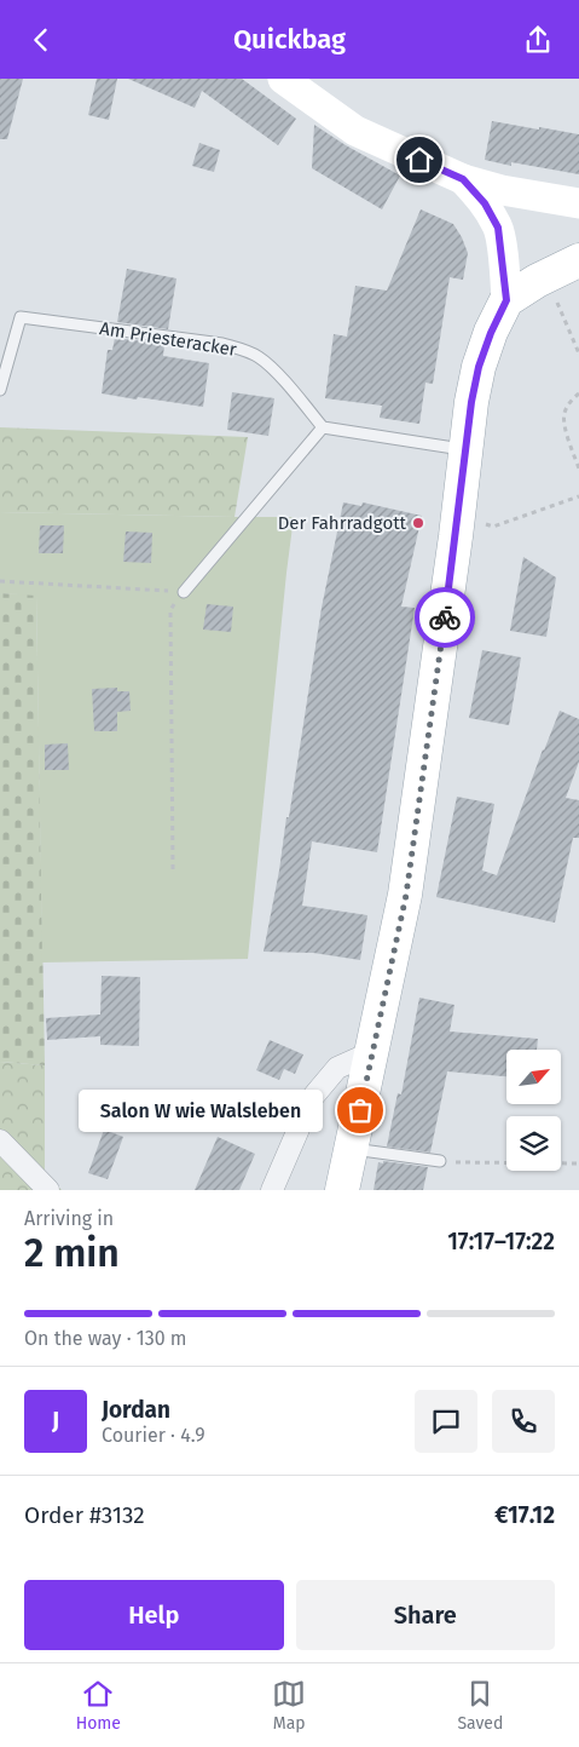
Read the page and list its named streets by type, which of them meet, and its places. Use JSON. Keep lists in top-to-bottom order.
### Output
{
  "streets": {
    "lane": ["Am Priesteracker"]
  },
  "places": ["Der Fahrradgott", "Salon W wie Walsleben"],
  "north": "top right",
  "page": {
    "header": "Quickbag",
    "bubble": "Salon W wie Walsleben",
    "heading": ["2 min", "Arriving in", "17:17–17:22"],
    "panel": [
      "Jordan",
      "Courier · 4.9",
      "Order #3132",
      "€17.12"
    ],
    "bar": "On the way · 130 m",
    "round": "J",
    "buttons": ["Help", "Share"],
    "tabs": ["Home", "Map", "Saved"]
  }
}
